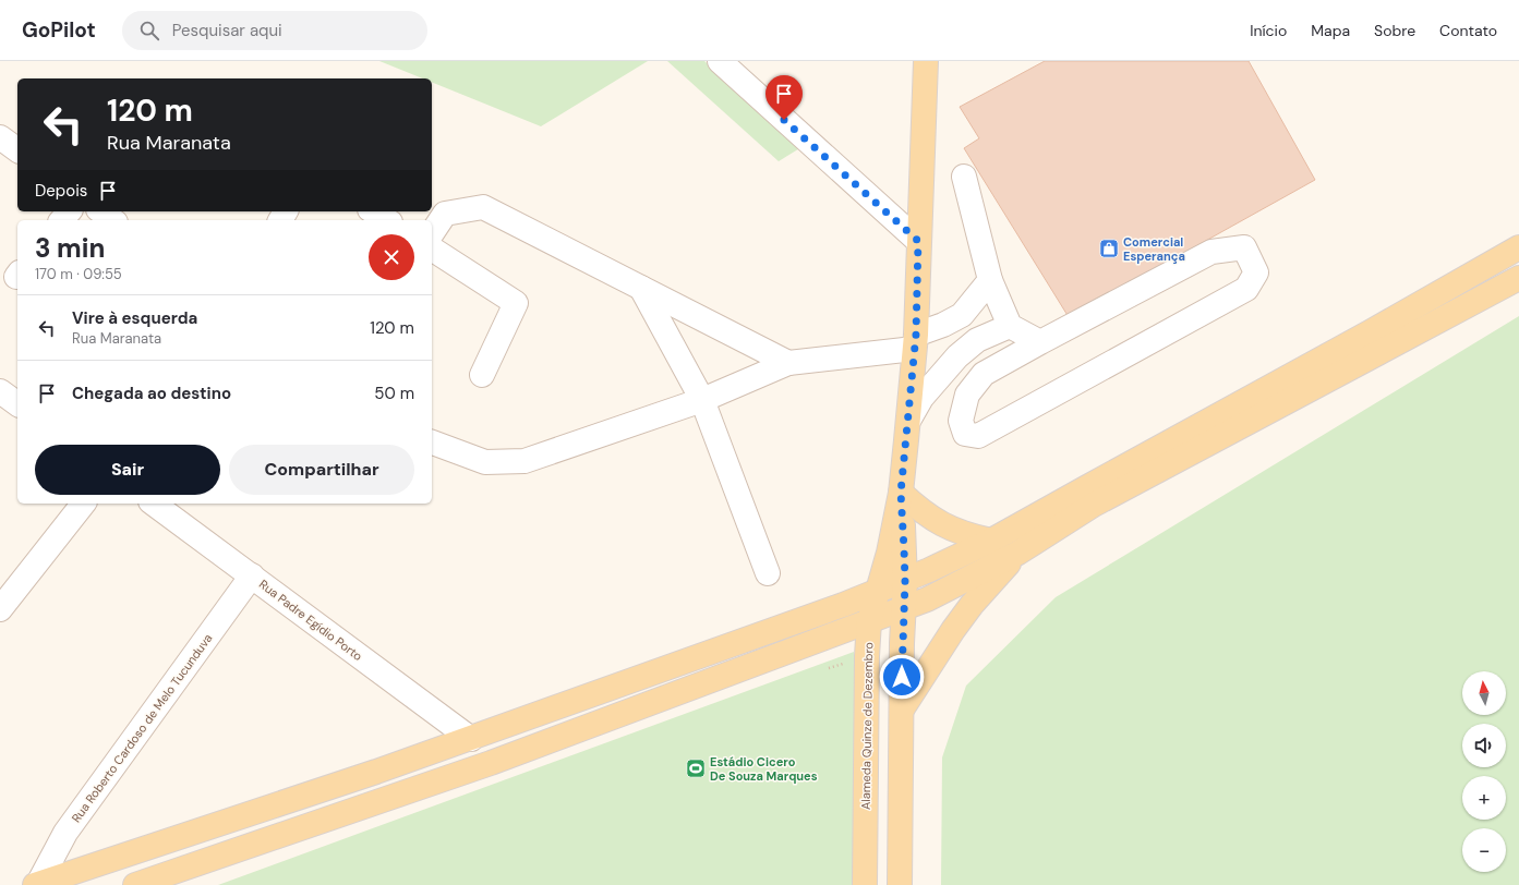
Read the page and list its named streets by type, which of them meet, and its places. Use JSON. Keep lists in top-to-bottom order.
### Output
{
  "streets": {
    "main road": ["Alameda Quinze de Dezembro"],
    "street": ["Rua Padre Egídio Porto", "Rua Roberto Cardoso de Melo Tucunduva"]
  },
  "crossings": [
    ["Rua Padre Egídio Porto", "Rua Roberto Cardoso de Melo Tucunduva"]
  ],
  "places": {
    "shop": ["Comercial Esperança"],
    "sports": ["Estádio Cicero De Souza Marques"]
  },
  "north": "top",
  "page": {
    "header": "GoPilot",
    "search": "Pesquisar aqui",
    "nav": [
      "Início",
      "Mapa",
      "Sobre",
      "Contato"
    ],
    "turn": ["120 m", "Rua Maranata"],
    "then": "Depois",
    "heading": ["3 min", "170 m · 09:55"],
    "list": [
      {
        "name": "Vire à esquerda",
        "note": "Rua Maranata",
        "value": "120 m"
      },
      {
        "name": "Chegada ao destino",
        "value": "50 m"
      }
    ],
    "buttons": ["Sair", "Compartilhar"],
    "map_buttons": ["+", "−"]
  }
}
